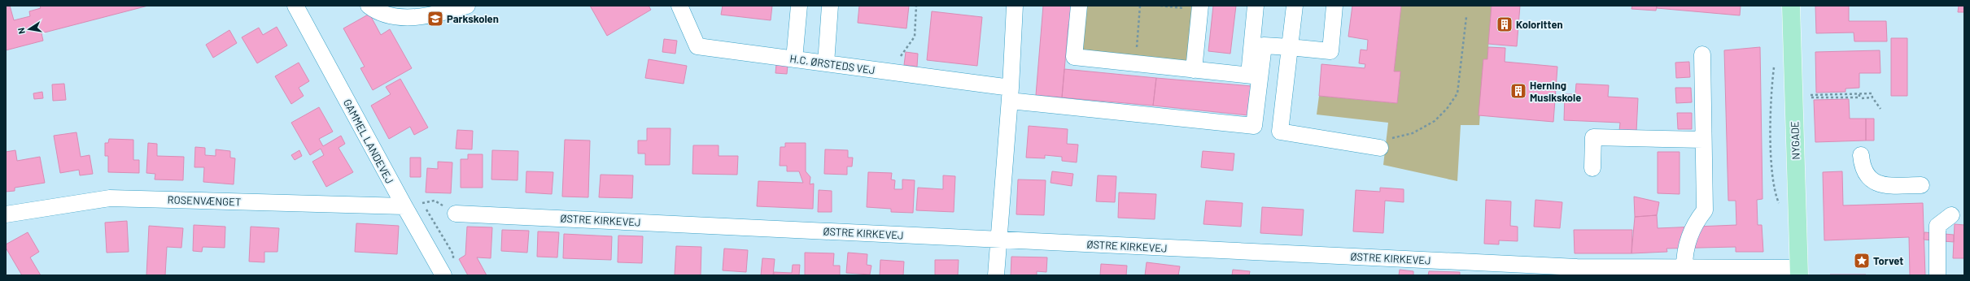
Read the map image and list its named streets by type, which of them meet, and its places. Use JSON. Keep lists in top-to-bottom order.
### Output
{
  "streets": {
    "main road": ["NYGADE"],
    "street": [
      "H.C. ØRSTEDS VEJ",
      "GAMMEL LANDEVEJ",
      "ROSENVÆNGET",
      "ØSTRE KIRKEVEJ"
    ]
  },
  "crossings": [
    ["NYGADE", "ØSTRE KIRKEVEJ"],
    ["GAMMEL LANDEVEJ", "ROSENVÆNGET"]
  ],
  "places": {
    "school or university": ["Parkskolen"],
    "building": ["Koloritten", "Herning Musikskole"],
    "place": ["Torvet"]
  },
  "north": "left"
}
